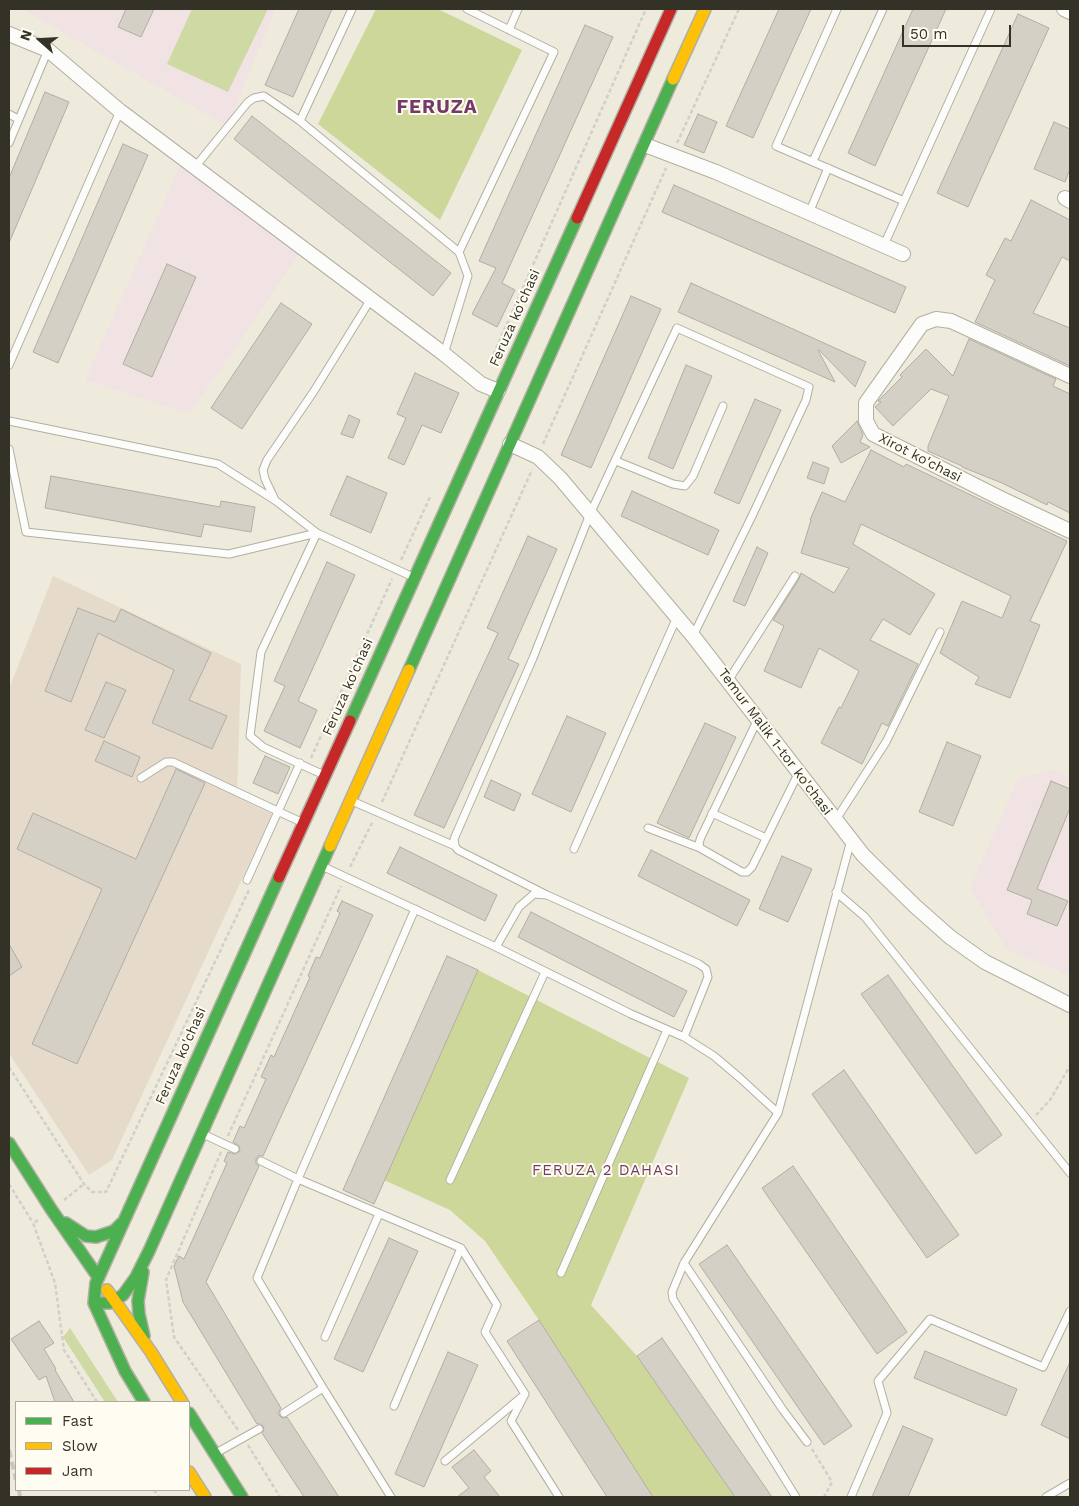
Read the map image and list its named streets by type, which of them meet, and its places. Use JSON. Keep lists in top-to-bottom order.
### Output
{
  "streets": {
    "main road": ["Feruza ko'chasi"],
    "street": ["Xirot ko'chasi", "Temur Malik 1-tor ko'chasi"]
  },
  "districts": ["FERUZA", "FERUZA 2 DAHASI"],
  "legend": ["Fast", "Slow", "Jam"],
  "scale_bar": "50 m",
  "north": "left"
}
